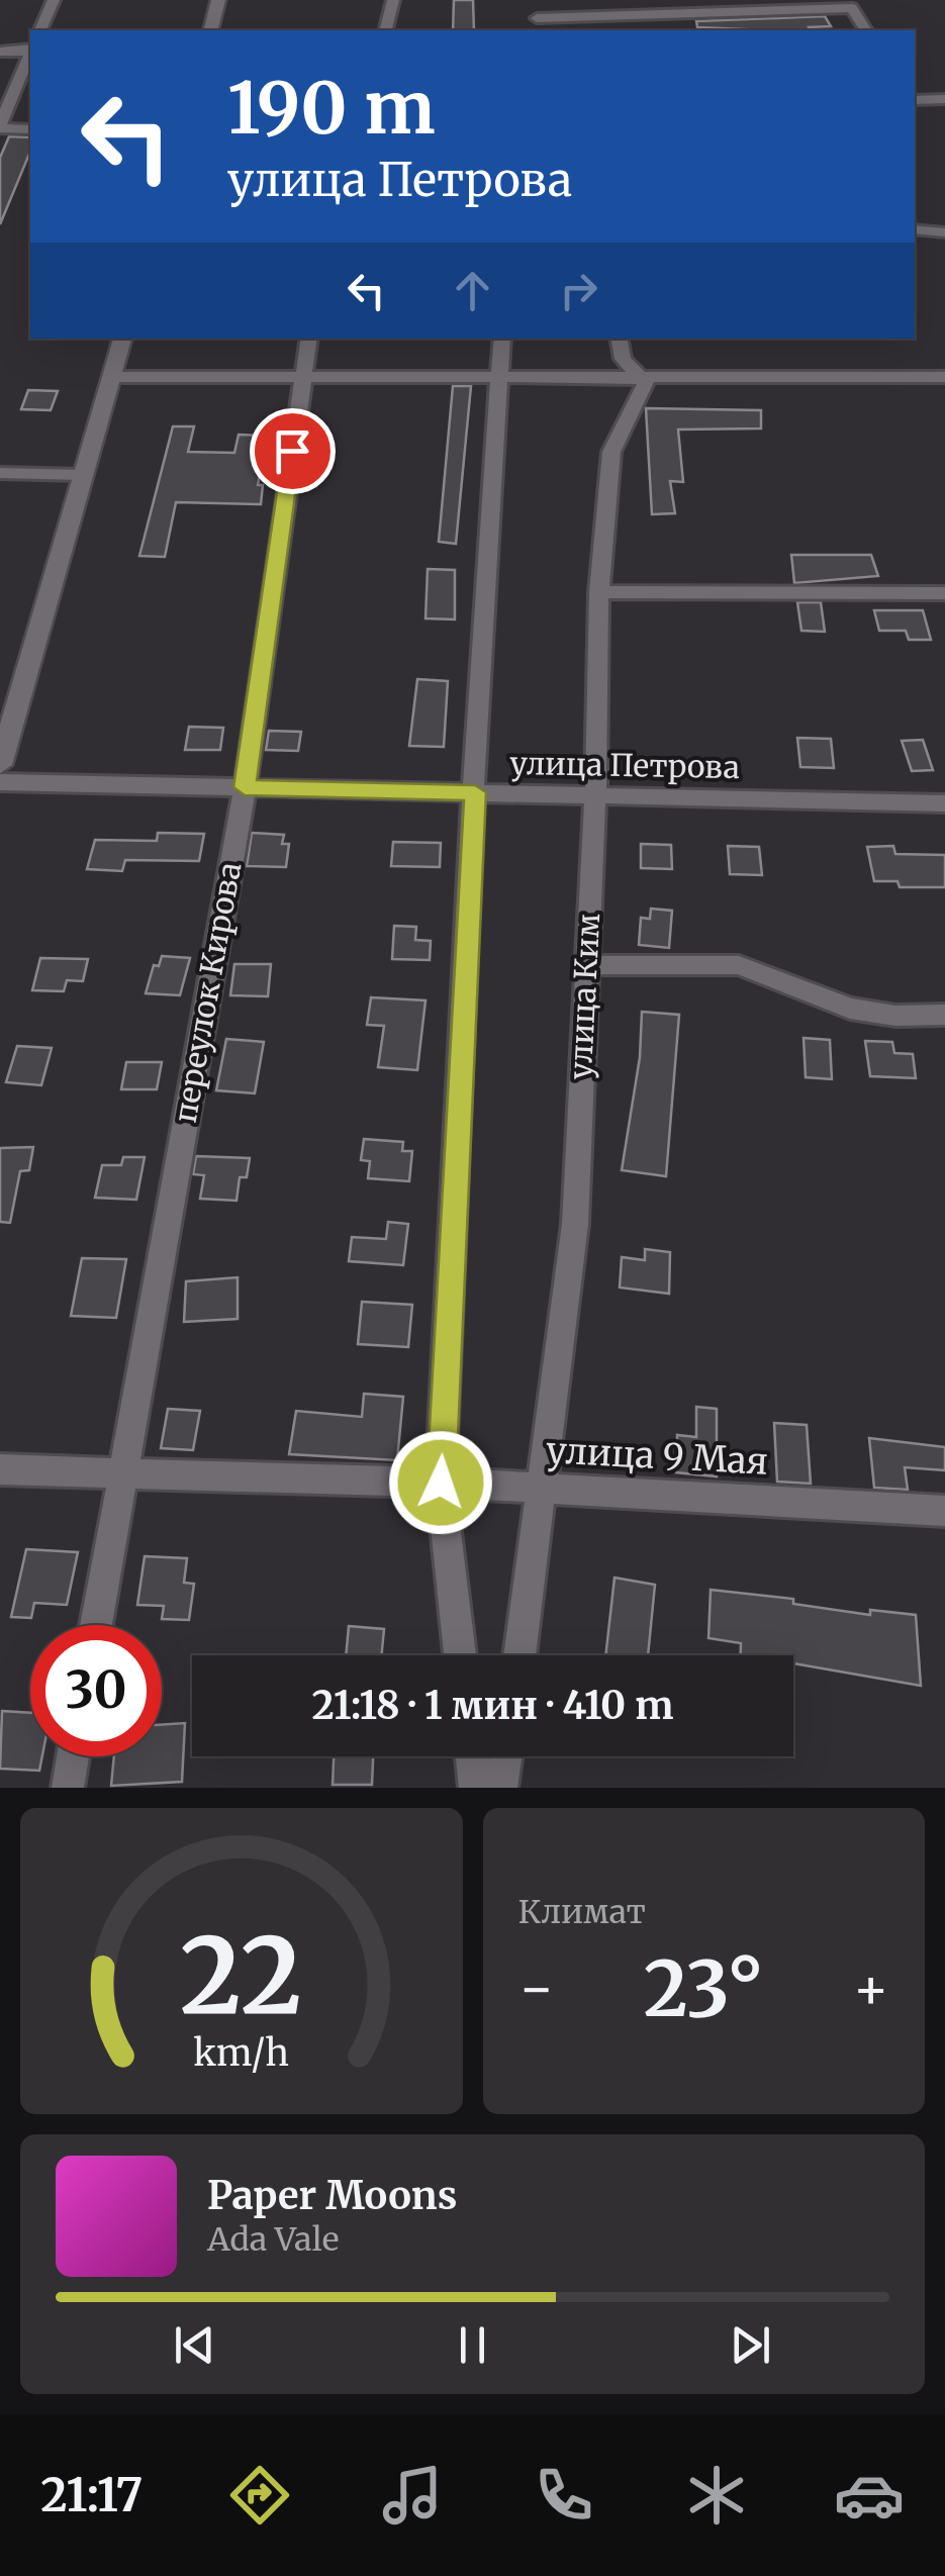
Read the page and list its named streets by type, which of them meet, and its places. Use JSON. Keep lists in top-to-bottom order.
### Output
{
  "streets": {
    "street": [
      "улица Петрова",
      "переулок Кирова",
      "улица Ким",
      "улица 9 Мая"
    ]
  },
  "crossings": [
    ["улица Петрова", "переулок Кирова"],
    ["улица Петрова", "улица Ким"],
    ["переулок Кирова", "улица 9 Мая"],
    ["улица Ким", "улица 9 Мая"]
  ],
  "page": {
    "turn": ["190 m", "улица Петрова"],
    "limit": "30",
    "trip": "21:18 · 1 мин · 410 m",
    "tile": "Климат",
    "heat": ["−", "23°", "+"],
    "song": ["Paper Moons", "Ada Vale"],
    "tabs": "21:17",
    "gauge": ["22", "km/h"]
  }
}
